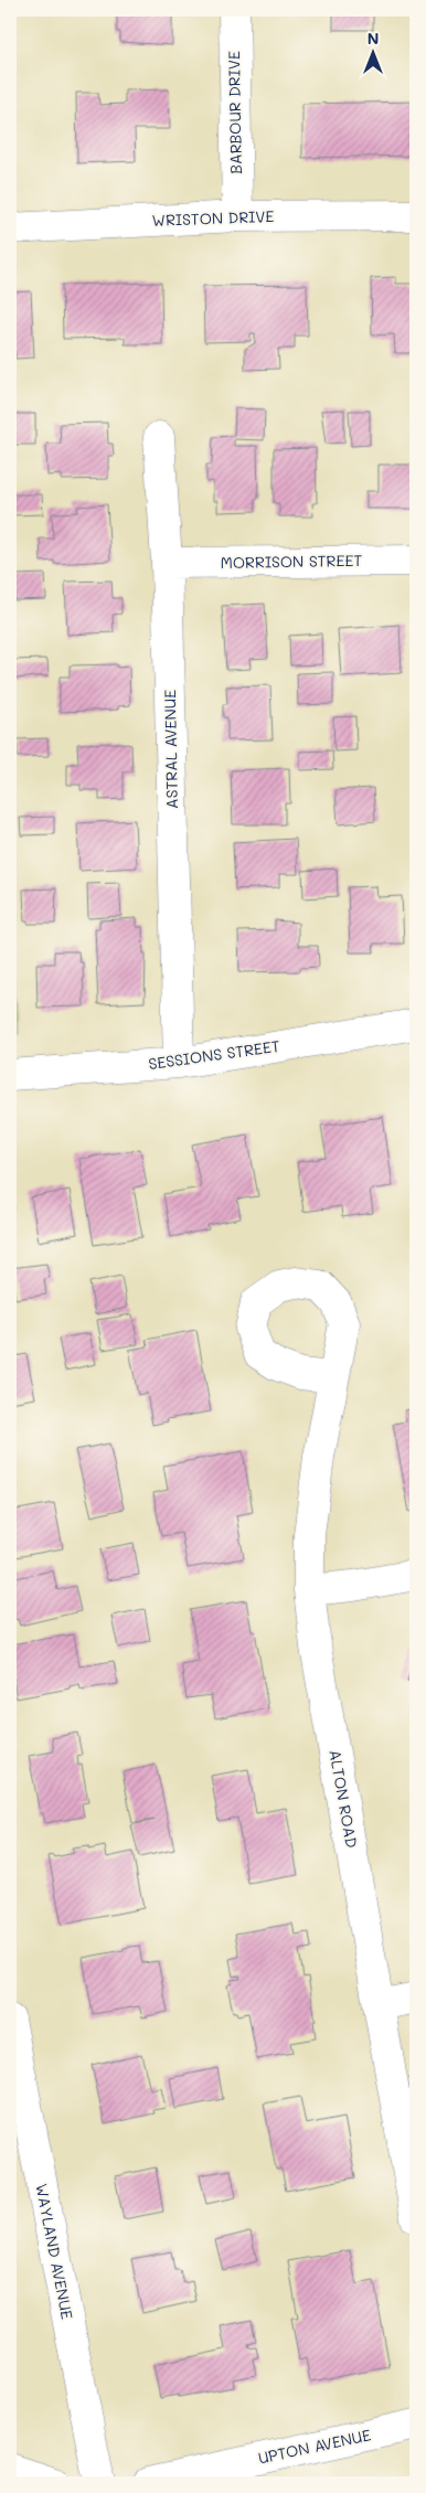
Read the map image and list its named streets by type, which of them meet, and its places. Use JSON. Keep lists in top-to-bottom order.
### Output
{
  "streets": {
    "street": [
      "BARBOUR DRIVE",
      "WRISTON DRIVE",
      "MORRISON STREET",
      "ASTRAL AVENUE",
      "SESSIONS STREET",
      "ALTON ROAD",
      "WAYLAND AVENUE",
      "UPTON AVENUE"
    ]
  },
  "crossings": [
    ["BARBOUR DRIVE", "WRISTON DRIVE"],
    ["MORRISON STREET", "ASTRAL AVENUE"],
    ["ASTRAL AVENUE", "SESSIONS STREET"]
  ],
  "north": "top"
}
